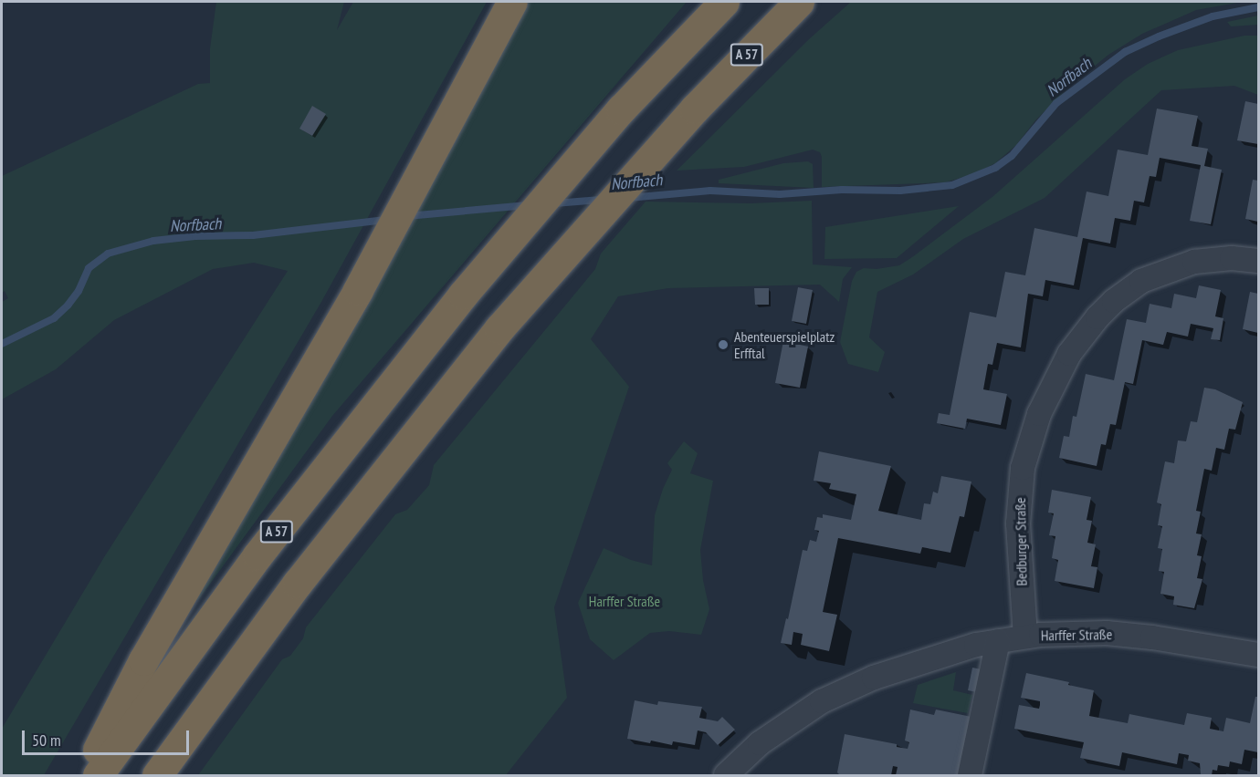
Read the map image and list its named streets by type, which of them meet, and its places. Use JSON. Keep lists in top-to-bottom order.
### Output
{
  "streets": {
    "highway": ["A 57"],
    "street": ["Bedburger Straße", "Harffer Straße"]
  },
  "crossings": [
    ["Bedburger Straße", "Harffer Straße"]
  ],
  "water": ["Norfbach"],
  "parks": ["Harffer Straße"],
  "places": ["Abenteuerspielplatz Erfftal"],
  "scale_bar": "50 m"
}
